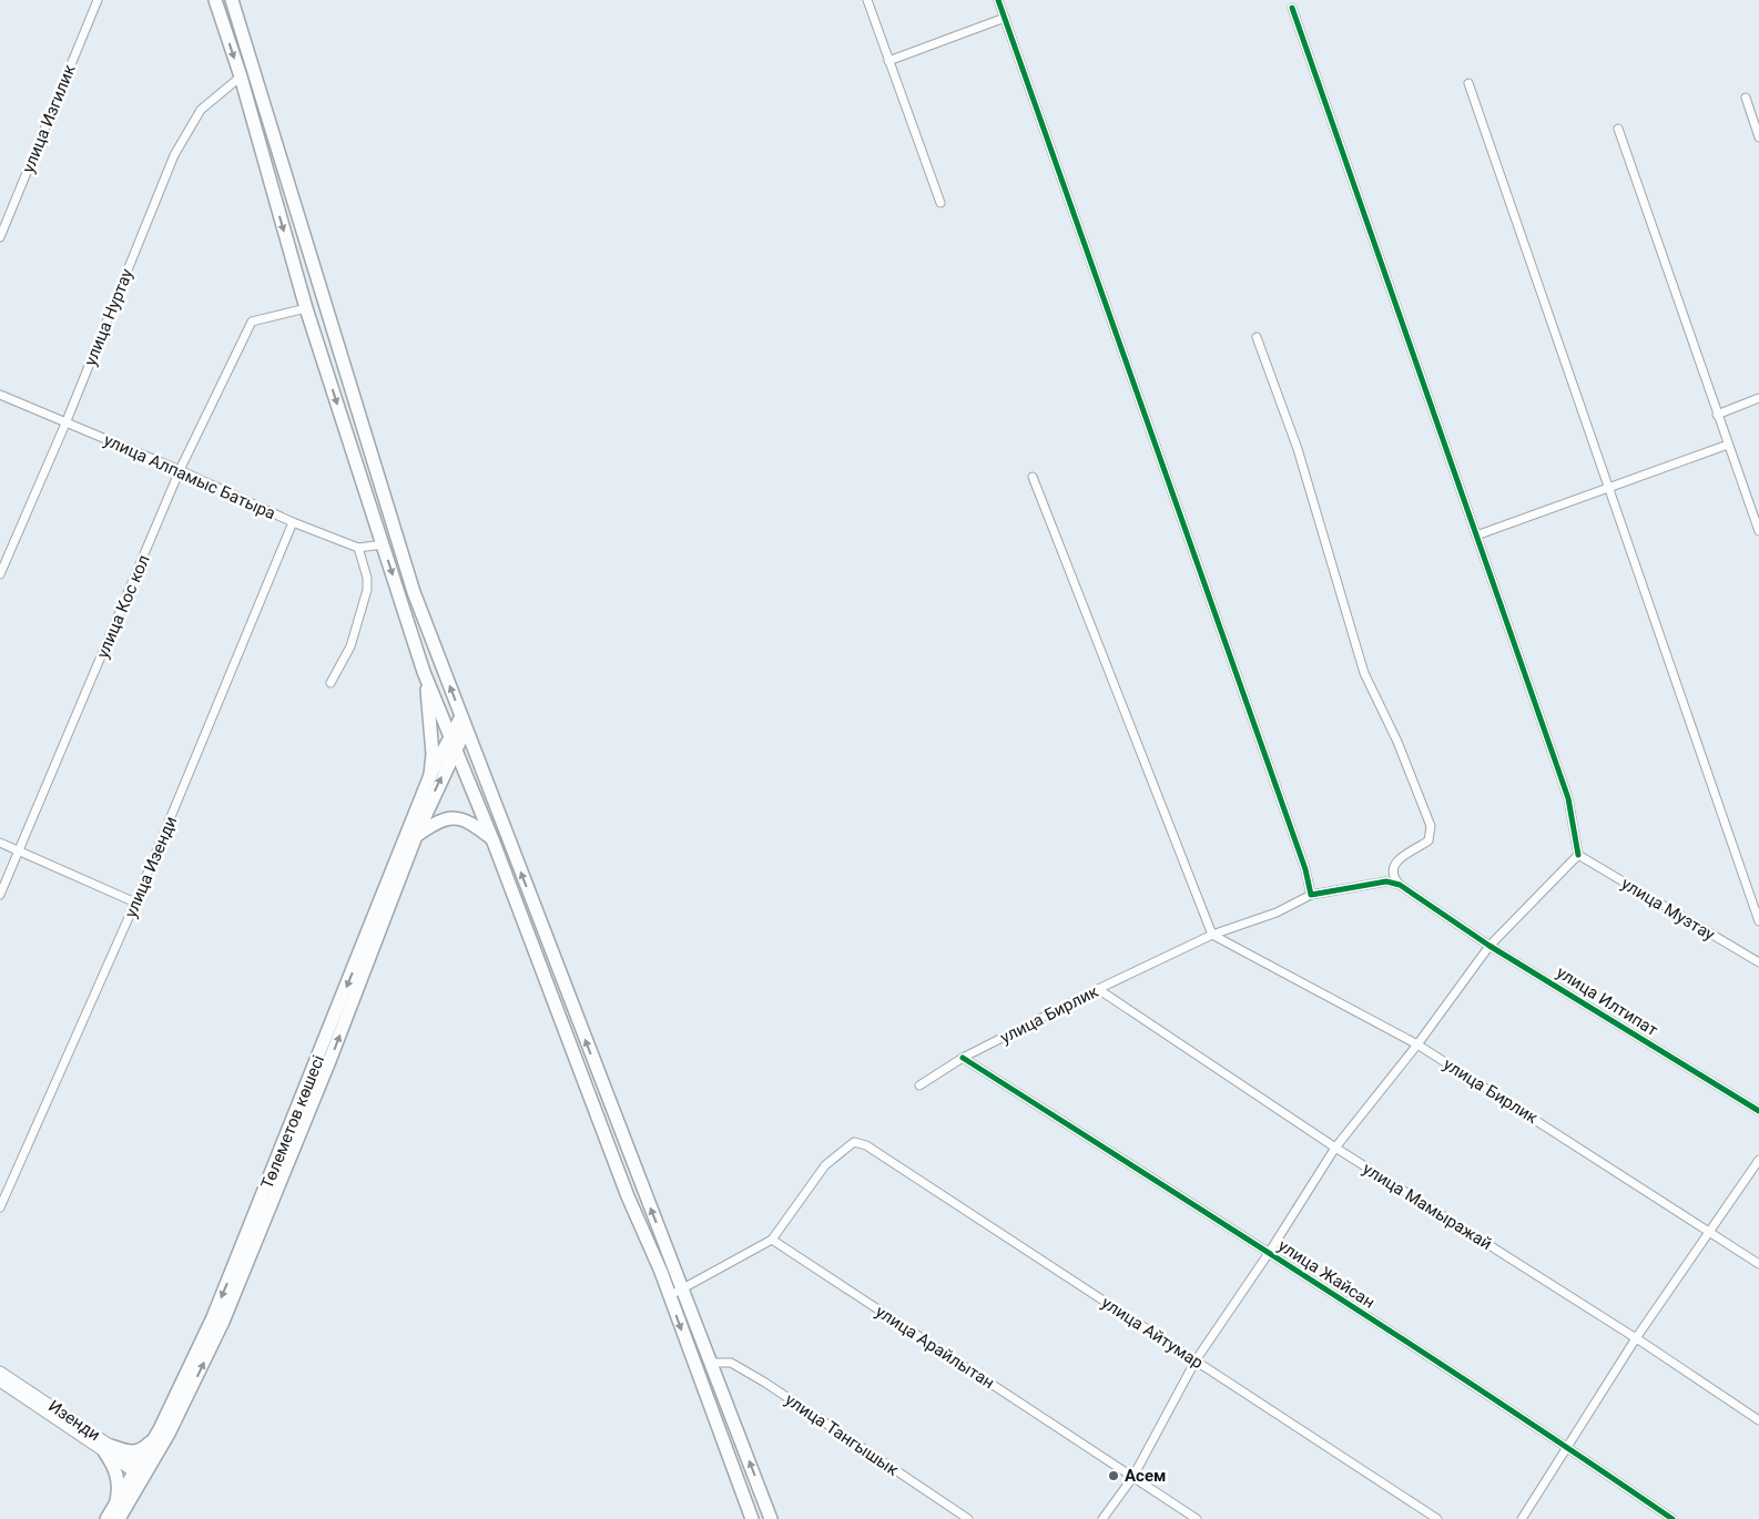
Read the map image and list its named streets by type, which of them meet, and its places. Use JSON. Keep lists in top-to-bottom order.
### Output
{
  "streets": {
    "main road": ["Төлеметов көшесі"],
    "street": [
      "улица Изгилик",
      "улица Нуртау",
      "улица Алпамыс Батыра",
      "улица Кос кол",
      "улица Изенди",
      "улица Музтау",
      "улица Илтипат",
      "улица Бирлик",
      "улица Мамыражай",
      "улица Жайсан",
      "улица Айтумар",
      "улица Арайлытан",
      "Изенди",
      "улица Тангышык"
    ]
  },
  "crossings": [
    ["улица Нуртау", "улица Алпамыс Батыра"],
    ["улица Алпамыс Батыра", "улица Кос кол"],
    ["улица Алпамыс Батыра", "улица Изенди"],
    ["улица Илтипат", "улица Бирлик"],
    ["улица Бирлик", "улица Мамыражай"],
    ["улица Бирлик", "улица Жайсан"],
    ["Төлеметов көшесі", "Изенди"],
    ["улица Айтумар", "улица Арайлытан"]
  ],
  "places": ["Асем"]
}
